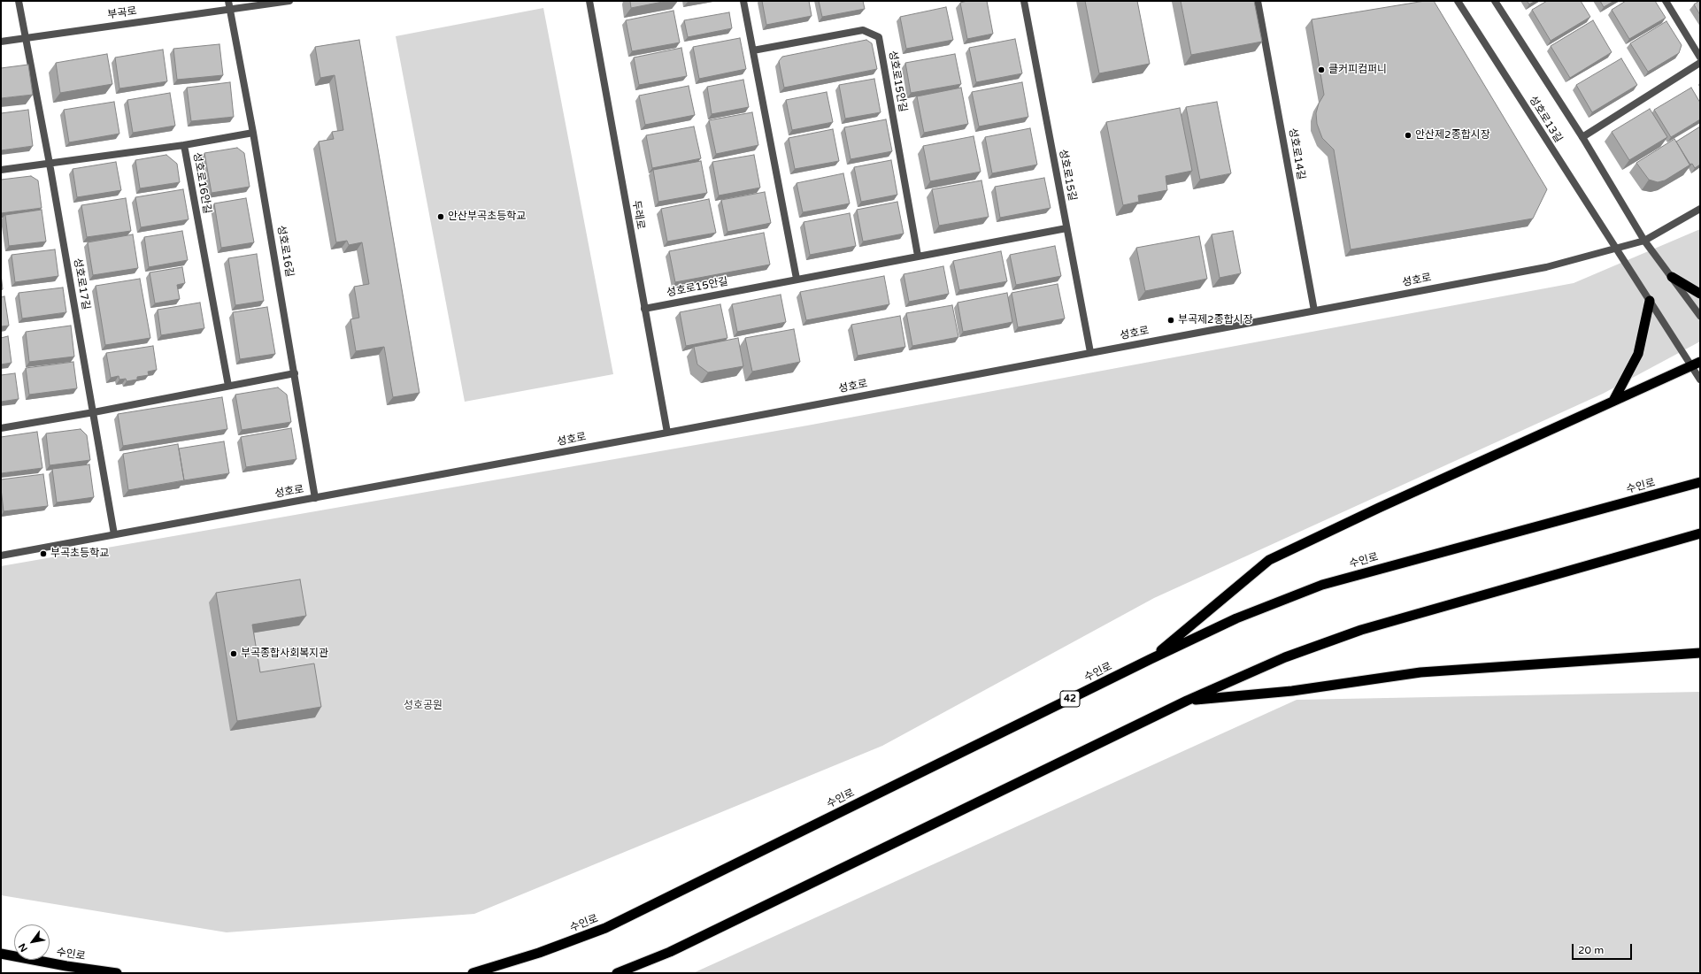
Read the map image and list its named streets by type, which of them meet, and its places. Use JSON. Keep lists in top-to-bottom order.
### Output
{
  "streets": {
    "highway": ["수인로", "42"],
    "street": [
      "부곡로",
      "성호로15안길",
      "성호로13길",
      "성호로14길",
      "성호로15길",
      "성호로16안길",
      "두레로",
      "성호로16길",
      "성호로",
      "성호로17길"
    ]
  },
  "crossings": [
    ["부곡로", "성호로16길"],
    ["부곡로", "성호로17길"],
    ["성호로15안길", "성호로15길"],
    ["성호로15안길", "두레로"],
    ["성호로13길", "성호로"],
    ["성호로14길", "성호로"],
    ["성호로15길", "성호로"],
    ["성호로16안길", "성호로17길"],
    ["두레로", "성호로"],
    ["성호로16길", "성호로"],
    ["성호로", "성호로17길"]
  ],
  "parks": ["성호공원"],
  "places": [
    "클커피컴퍼니",
    "안산제2종합시장",
    "안산부곡초등학교",
    "부곡제2종합시장",
    "부곡초등학교",
    "부곡종합사회복지관"
  ],
  "scale_bar": "20 m",
  "north": "bottom left"
}
